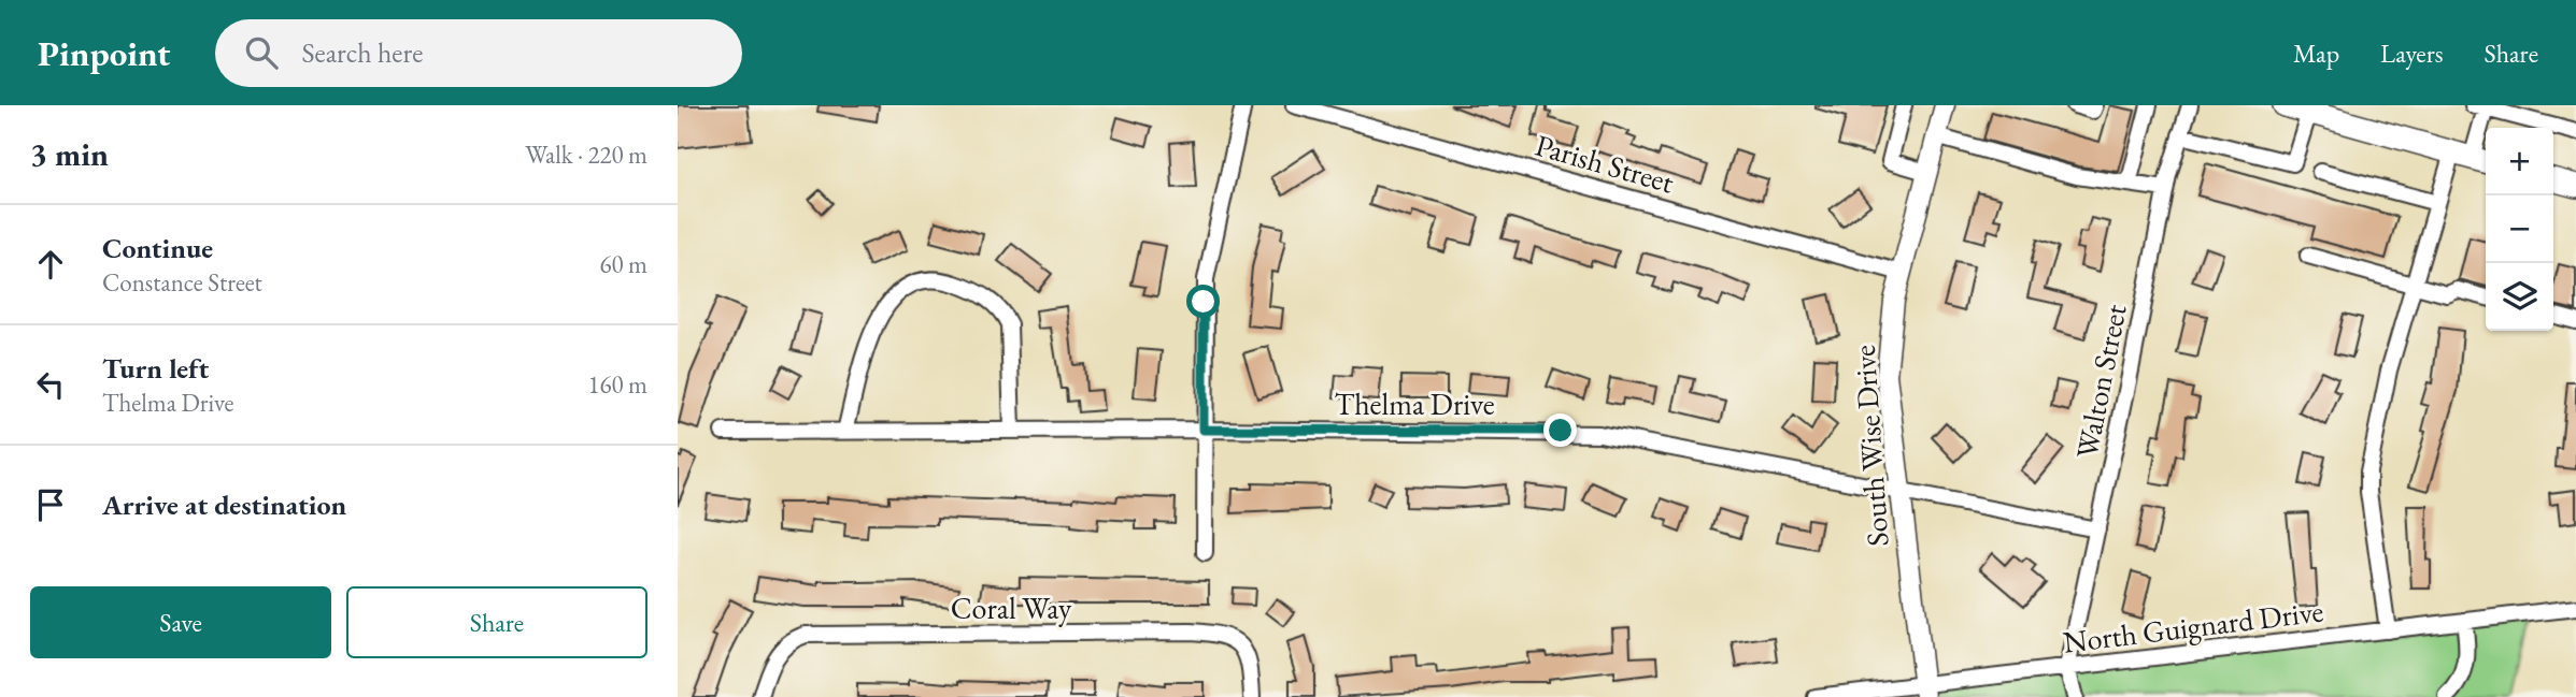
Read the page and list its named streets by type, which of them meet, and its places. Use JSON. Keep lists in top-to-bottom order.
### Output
{
  "streets": {
    "main road": ["South Wise Drive"],
    "street": [
      "Parish Street",
      "Walton Street",
      "Thelma Drive",
      "Coral Way",
      "North Guignard Drive"
    ]
  },
  "crossings": [
    ["Parish Street", "South Wise Drive"],
    ["Walton Street", "Thelma Drive"],
    ["Walton Street", "North Guignard Drive"],
    ["Thelma Drive", "South Wise Drive"],
    ["South Wise Drive", "North Guignard Drive"]
  ],
  "page": {
    "header": "Pinpoint",
    "search": "Search here",
    "nav": ["Map", "Layers", "Share"],
    "heading": ["3 min", "Walk · 220 m"],
    "map_buttons": ["+", "−"],
    "list": [
      ["Continue", "Constance Street", "60 m"],
      ["Turn left", "Thelma Drive", "160 m"],
      "Arrive at destination"
    ],
    "buttons": ["Save", "Share"]
  }
}
